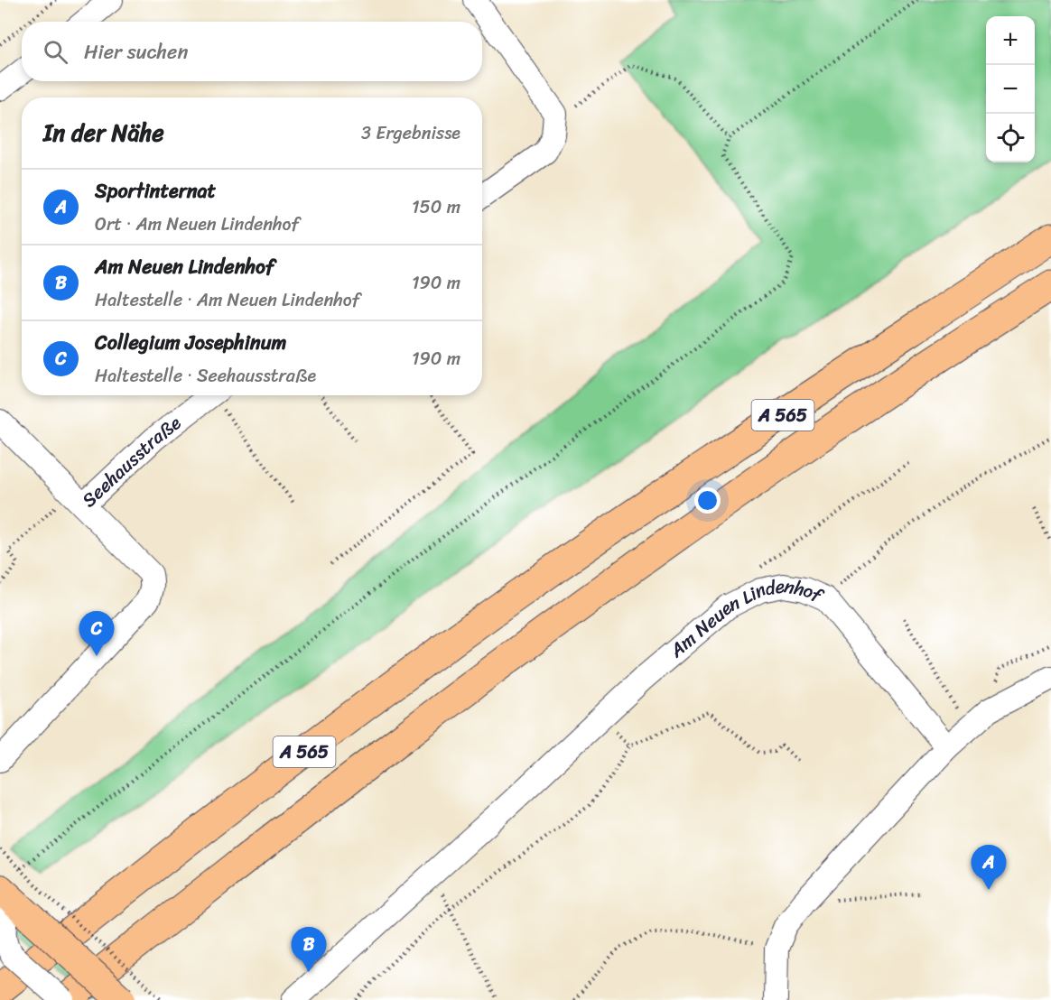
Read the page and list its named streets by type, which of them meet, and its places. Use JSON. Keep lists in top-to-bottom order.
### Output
{
  "streets": {
    "highway": ["A 565"],
    "street": ["Seehausstraße", "Am Neuen Lindenhof"]
  },
  "page": {
    "map_buttons": ["+", "−"],
    "search": "Hier suchen",
    "heading": ["In der Nähe", "3 Ergebnisse"],
    "list": [
      {
        "mark": "A",
        "name": "Sportinternat",
        "note": "Ort · Am Neuen Lindenhof",
        "value": "150 m"
      },
      {
        "mark": "B",
        "name": "Am Neuen Lindenhof",
        "note": "Haltestelle · Am Neuen Lindenhof",
        "value": "190 m"
      },
      {
        "mark": "C",
        "name": "Collegium Josephinum",
        "note": "Haltestelle · Seehausstraße",
        "value": "190 m"
      }
    ],
    "pins": ["C", "A", "B"]
  }
}
